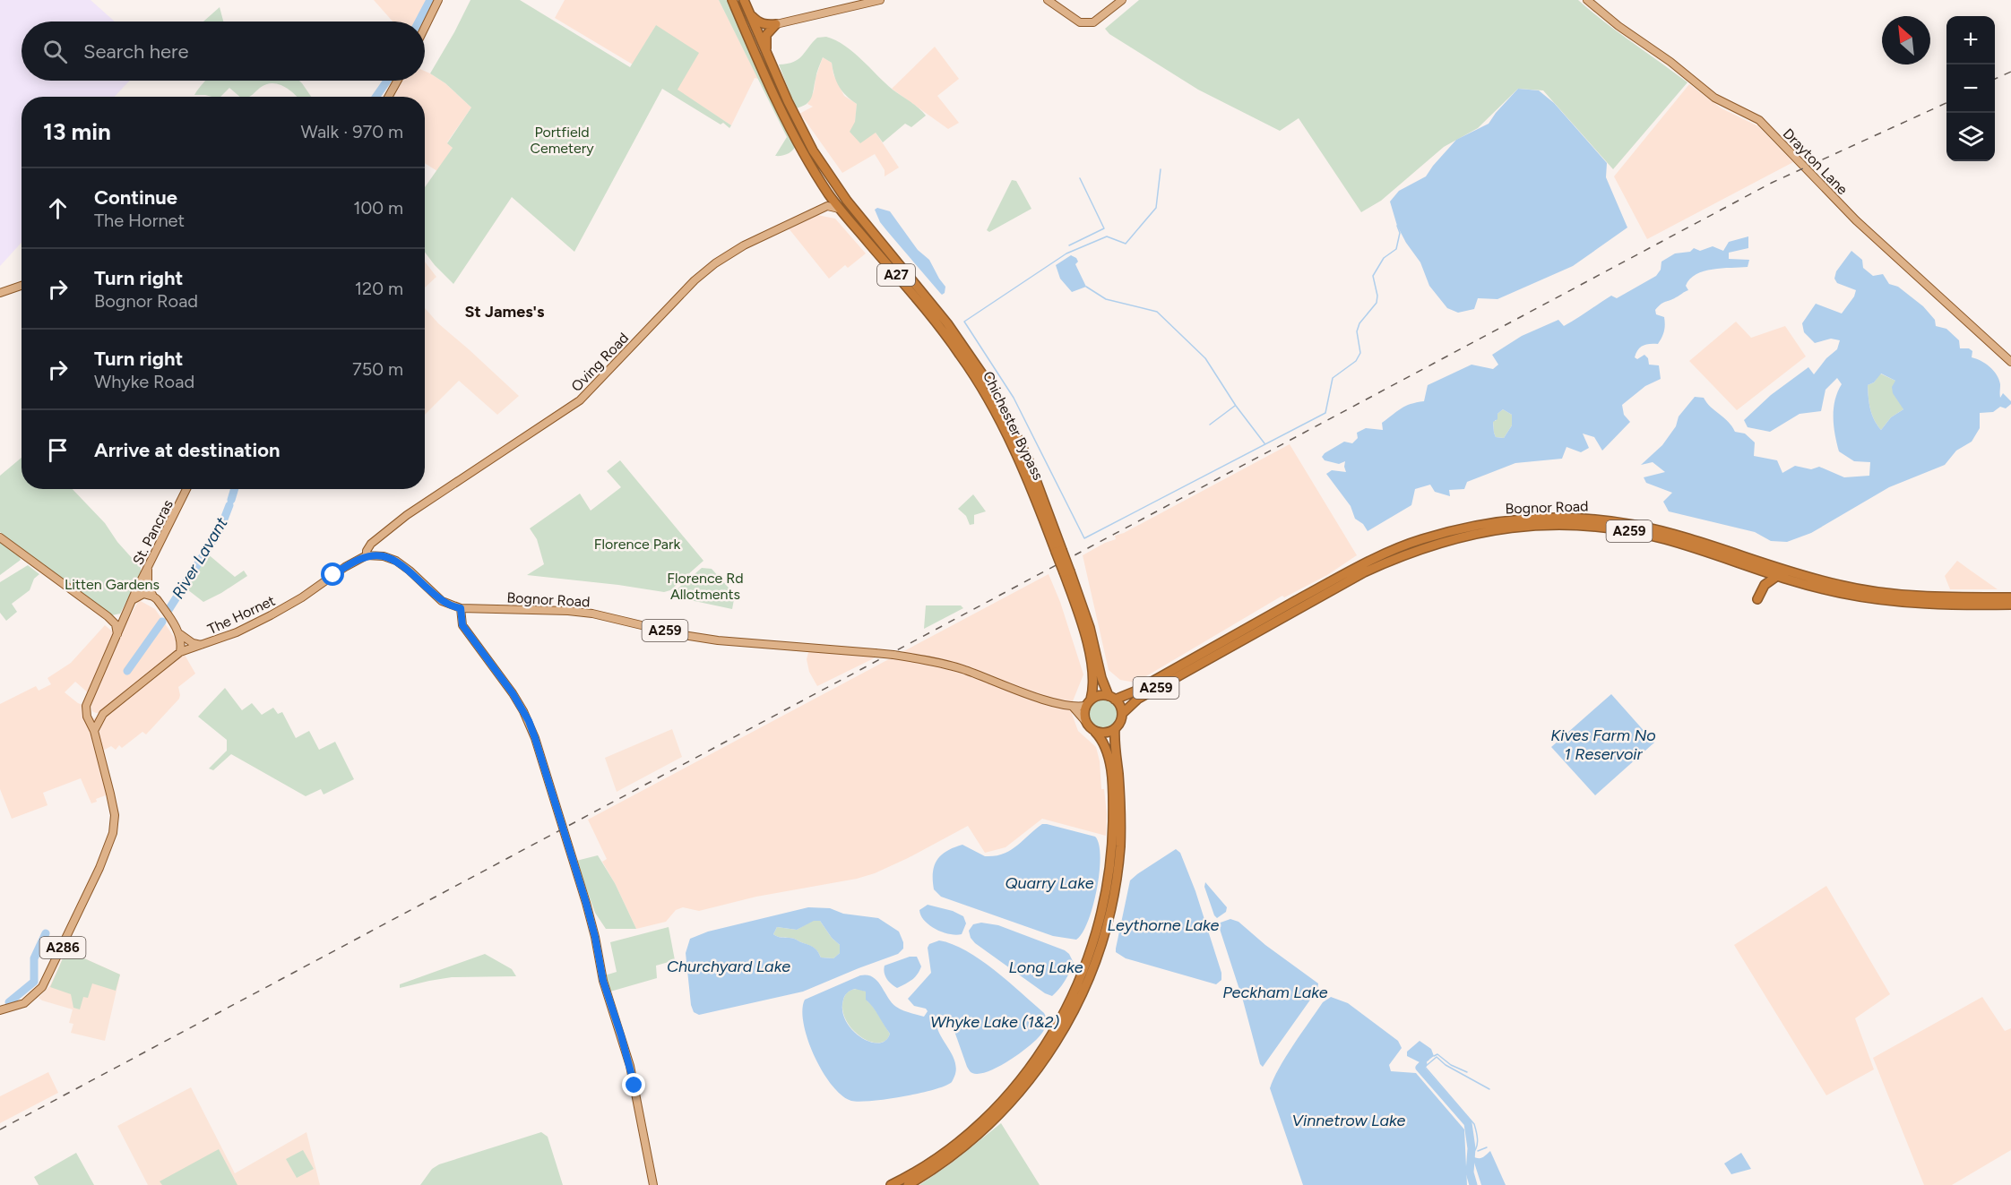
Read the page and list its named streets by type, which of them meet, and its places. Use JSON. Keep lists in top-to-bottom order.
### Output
{
  "streets": {
    "highway": [
      "A27",
      "Chichester Bypass",
      "Bognor Road",
      "A259"
    ],
    "main road": [
      "Drayton Lane",
      "Oving Road",
      "St. Pancras",
      "The Hornet",
      "A286"
    ]
  },
  "crossings": [
    ["Oving Road", "Bognor Road"],
    ["Oving Road", "The Hornet"],
    ["Chichester Bypass", "Bognor Road"],
    ["Chichester Bypass", "A259"],
    ["Bognor Road", "A259"],
    ["Bognor Road", "The Hornet"],
    ["St. Pancras", "A286"]
  ],
  "districts": ["St James's"],
  "water": [
    "River Lavant",
    "Kives Farm No 1 Reservoir",
    "Quarry Lake",
    "Leythorne Lake",
    "Churchyard Lake",
    "Long Lake",
    "Peckham Lake",
    "Whyke Lake (1&2)",
    "Vinnetrow Lake"
  ],
  "parks": [
    "Portfield Cemetery",
    "Florence Park",
    "Florence Rd Allotments",
    "Litten Gardens"
  ],
  "north": "top left",
  "page": {
    "map_buttons": ["+", "−"],
    "search": "Search here",
    "heading": ["13 min", "Walk · 970 m"],
    "list": [
      ["Continue", "The Hornet", "100 m"],
      ["Turn right", "Bognor Road", "120 m"],
      ["Turn right", "Whyke Road", "750 m"],
      "Arrive at destination"
    ]
  }
}
